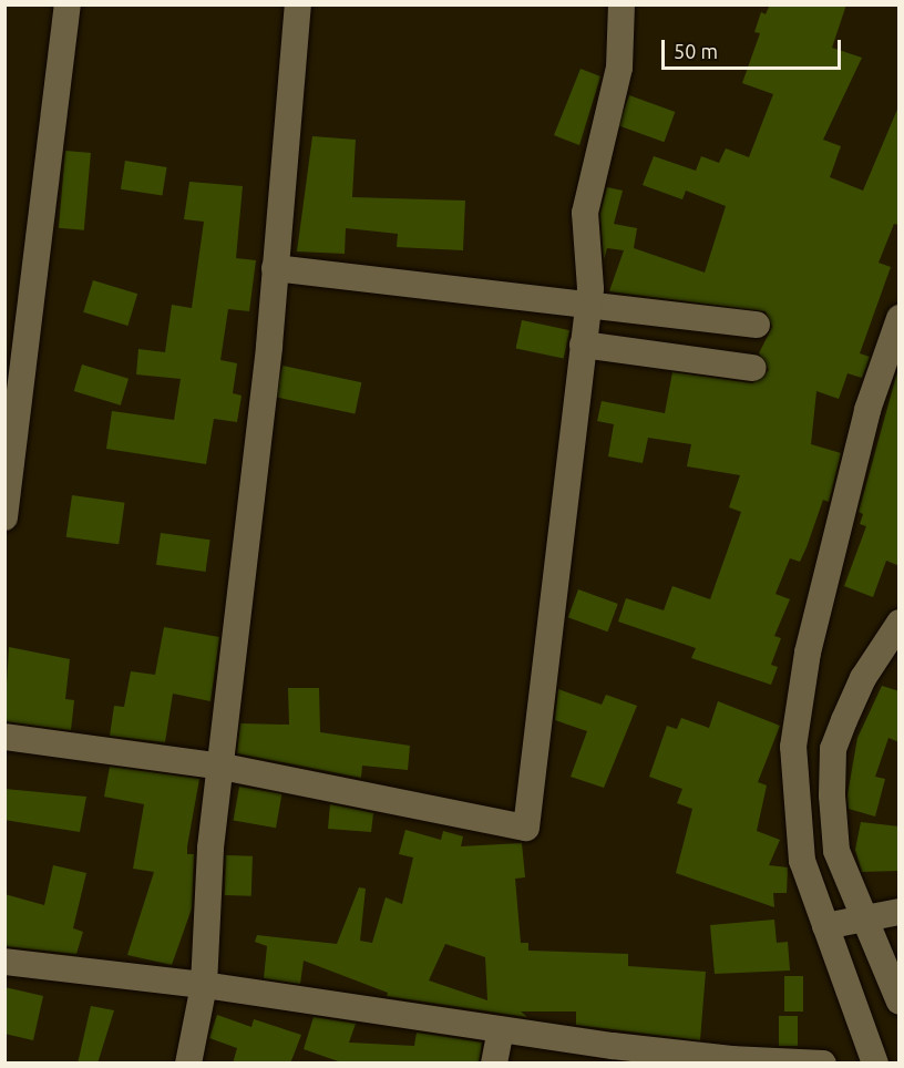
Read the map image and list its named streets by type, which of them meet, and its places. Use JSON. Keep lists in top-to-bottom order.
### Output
{
  "scale_bar": "50 m"
}
